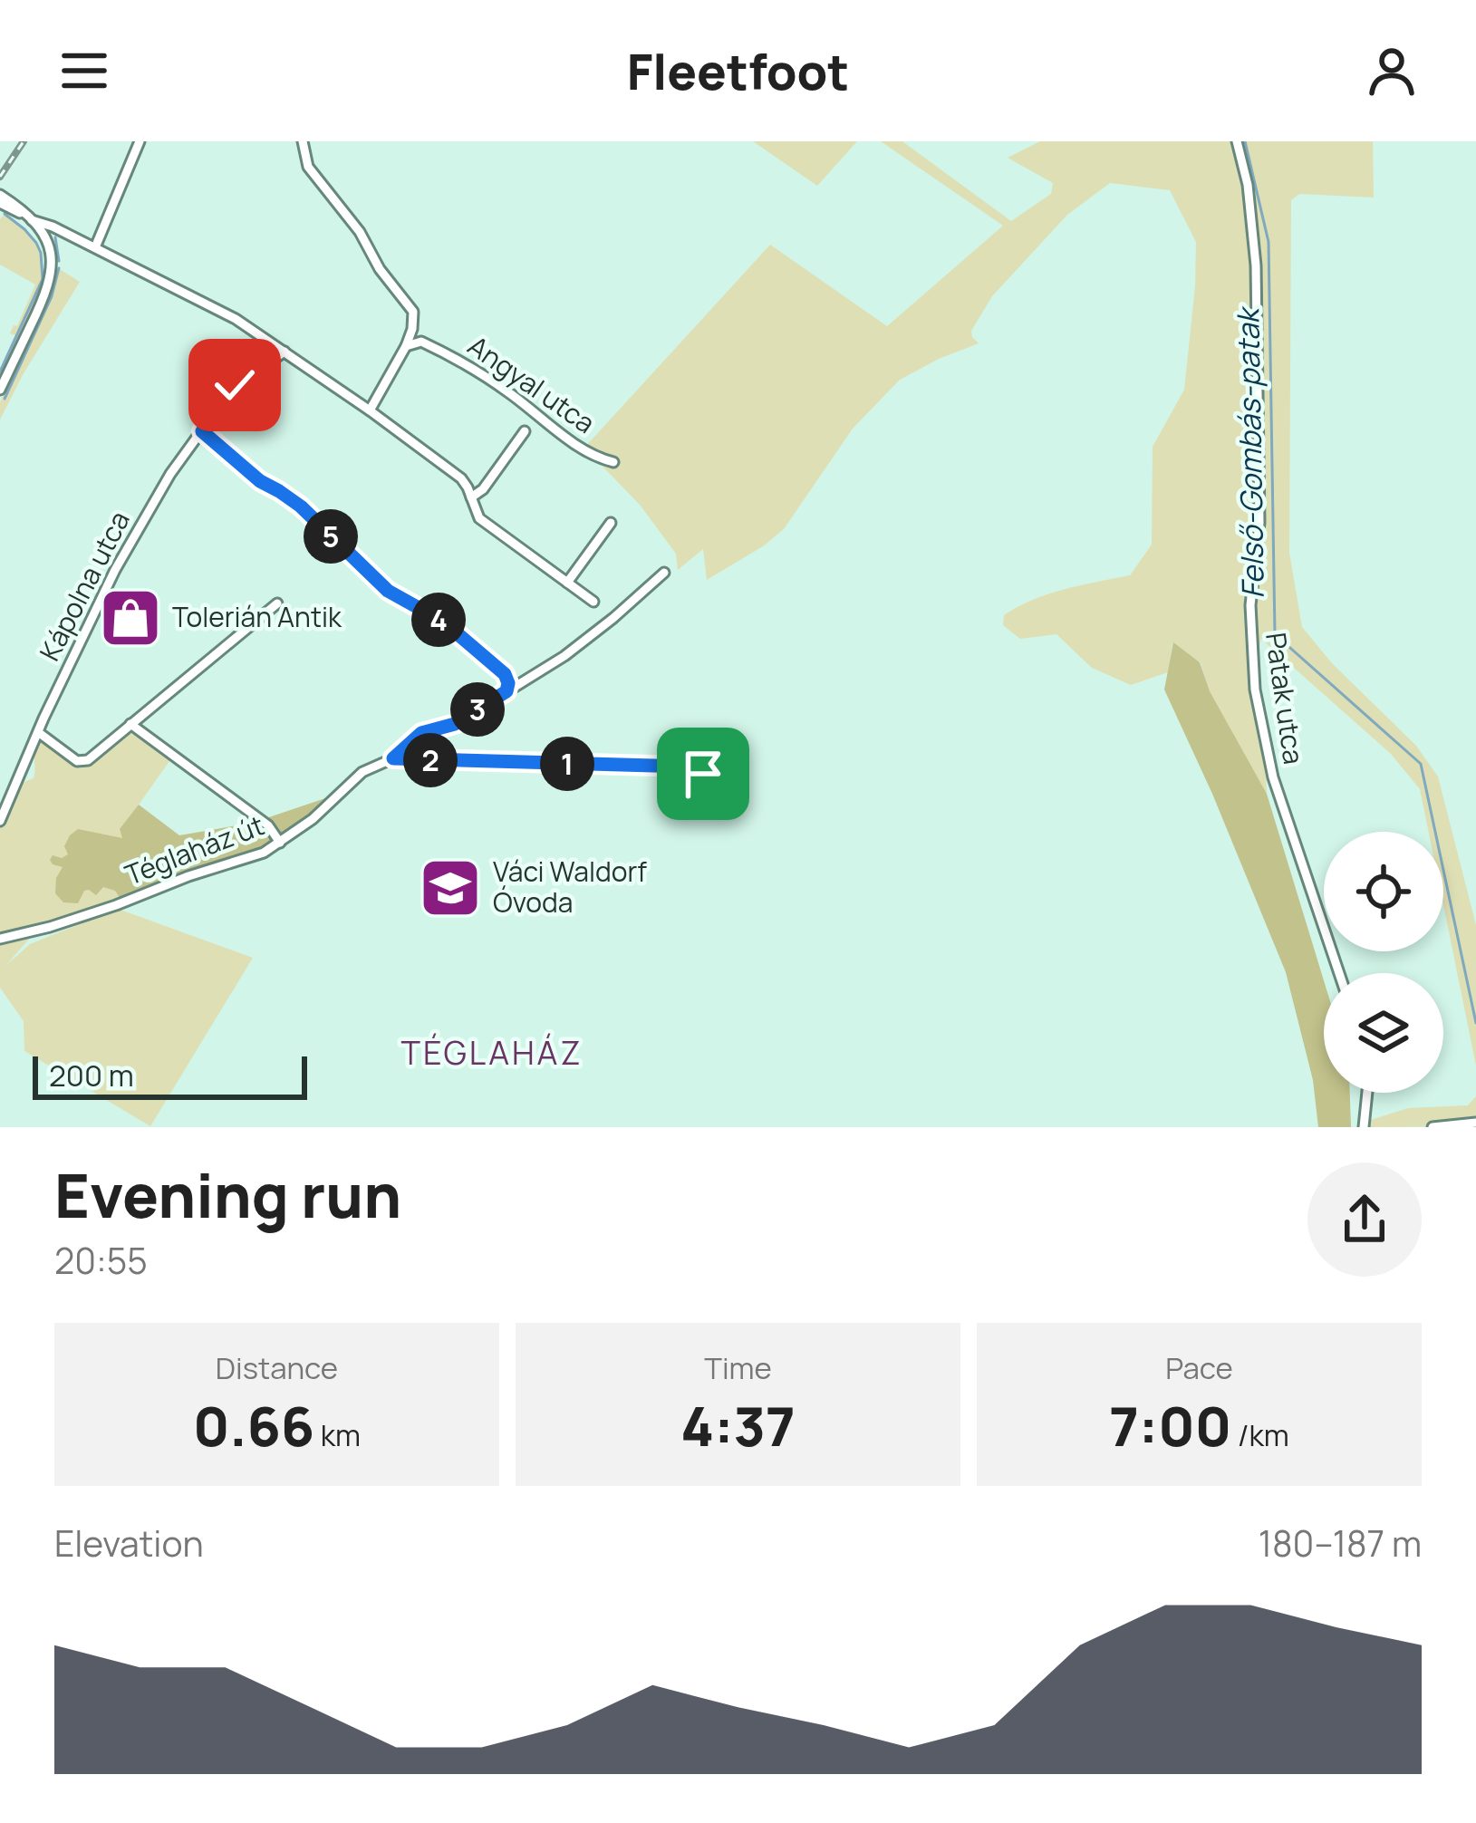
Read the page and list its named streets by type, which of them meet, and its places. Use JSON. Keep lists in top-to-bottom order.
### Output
{
  "streets": {
    "street": [
      "Angyal utca",
      "Kápolna utca",
      "Patak utca",
      "Téglaház út"
    ]
  },
  "districts": ["TÉGLAHÁZ"],
  "water": ["Felső-Gombás-patak"],
  "places": {
    "shop": ["Tolerián Antik"],
    "school or university": ["Váci Waldorf Óvoda"]
  },
  "scale_bar": "200 m",
  "page": {
    "header": "Fleetfoot",
    "pins": [
      "5",
      "4",
      "3",
      "2",
      "1"
    ],
    "scale": "200 m",
    "heading": ["Evening run", "20:55"],
    "stats": [
      ["Distance", "0.66 km"],
      ["Time", "4:37"],
      ["Pace", "7:00 /km"]
    ],
    "chart": ["Elevation", "180–187 m"]
  }
}
